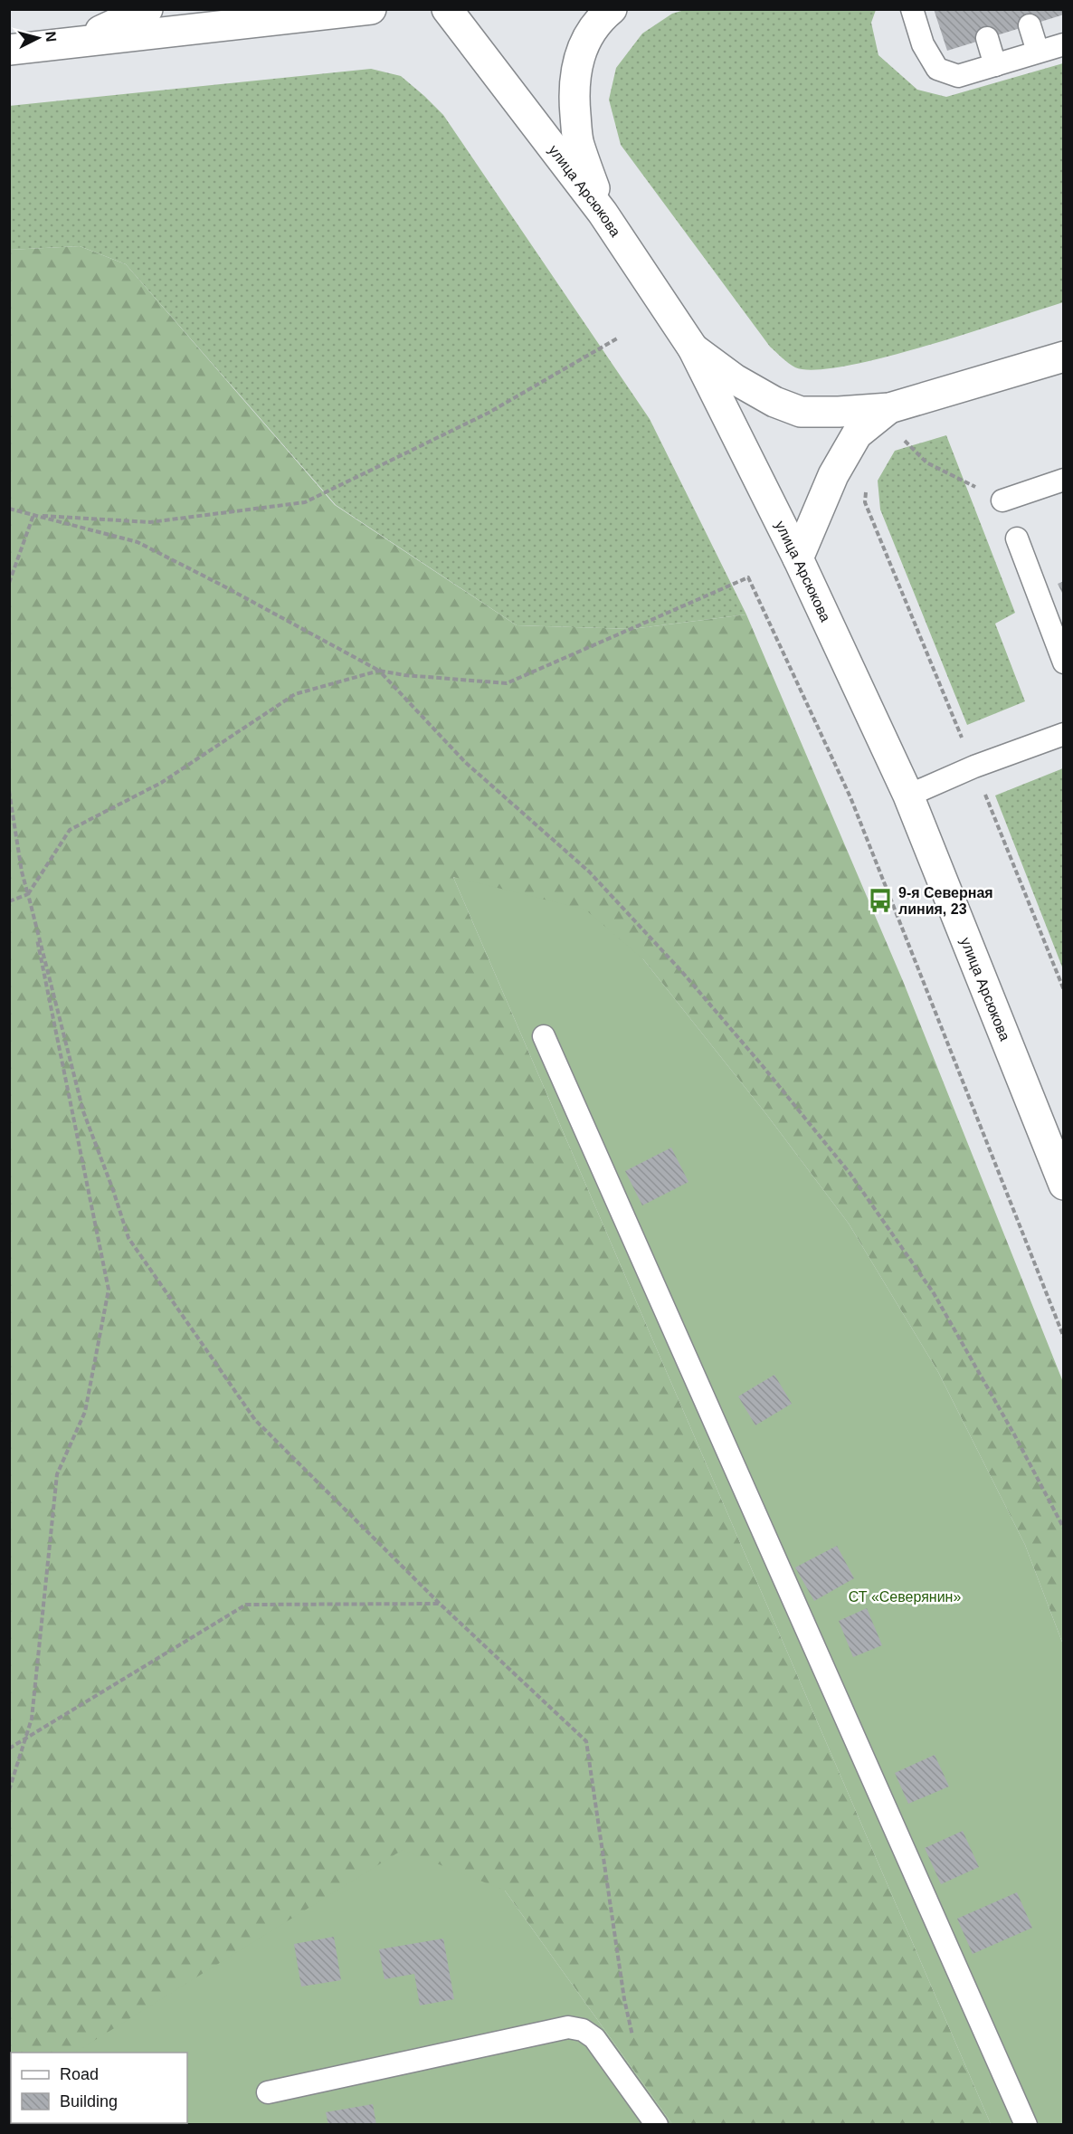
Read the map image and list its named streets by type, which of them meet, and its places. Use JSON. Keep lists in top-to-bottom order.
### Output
{
  "streets": {
    "street": ["улица Арсюкова"]
  },
  "parks": ["СТ «Северянин»"],
  "places": {
    "bus stop": ["9-я Северная линия, 23"]
  },
  "legend": ["Road", "Building"],
  "north": "right"
}
